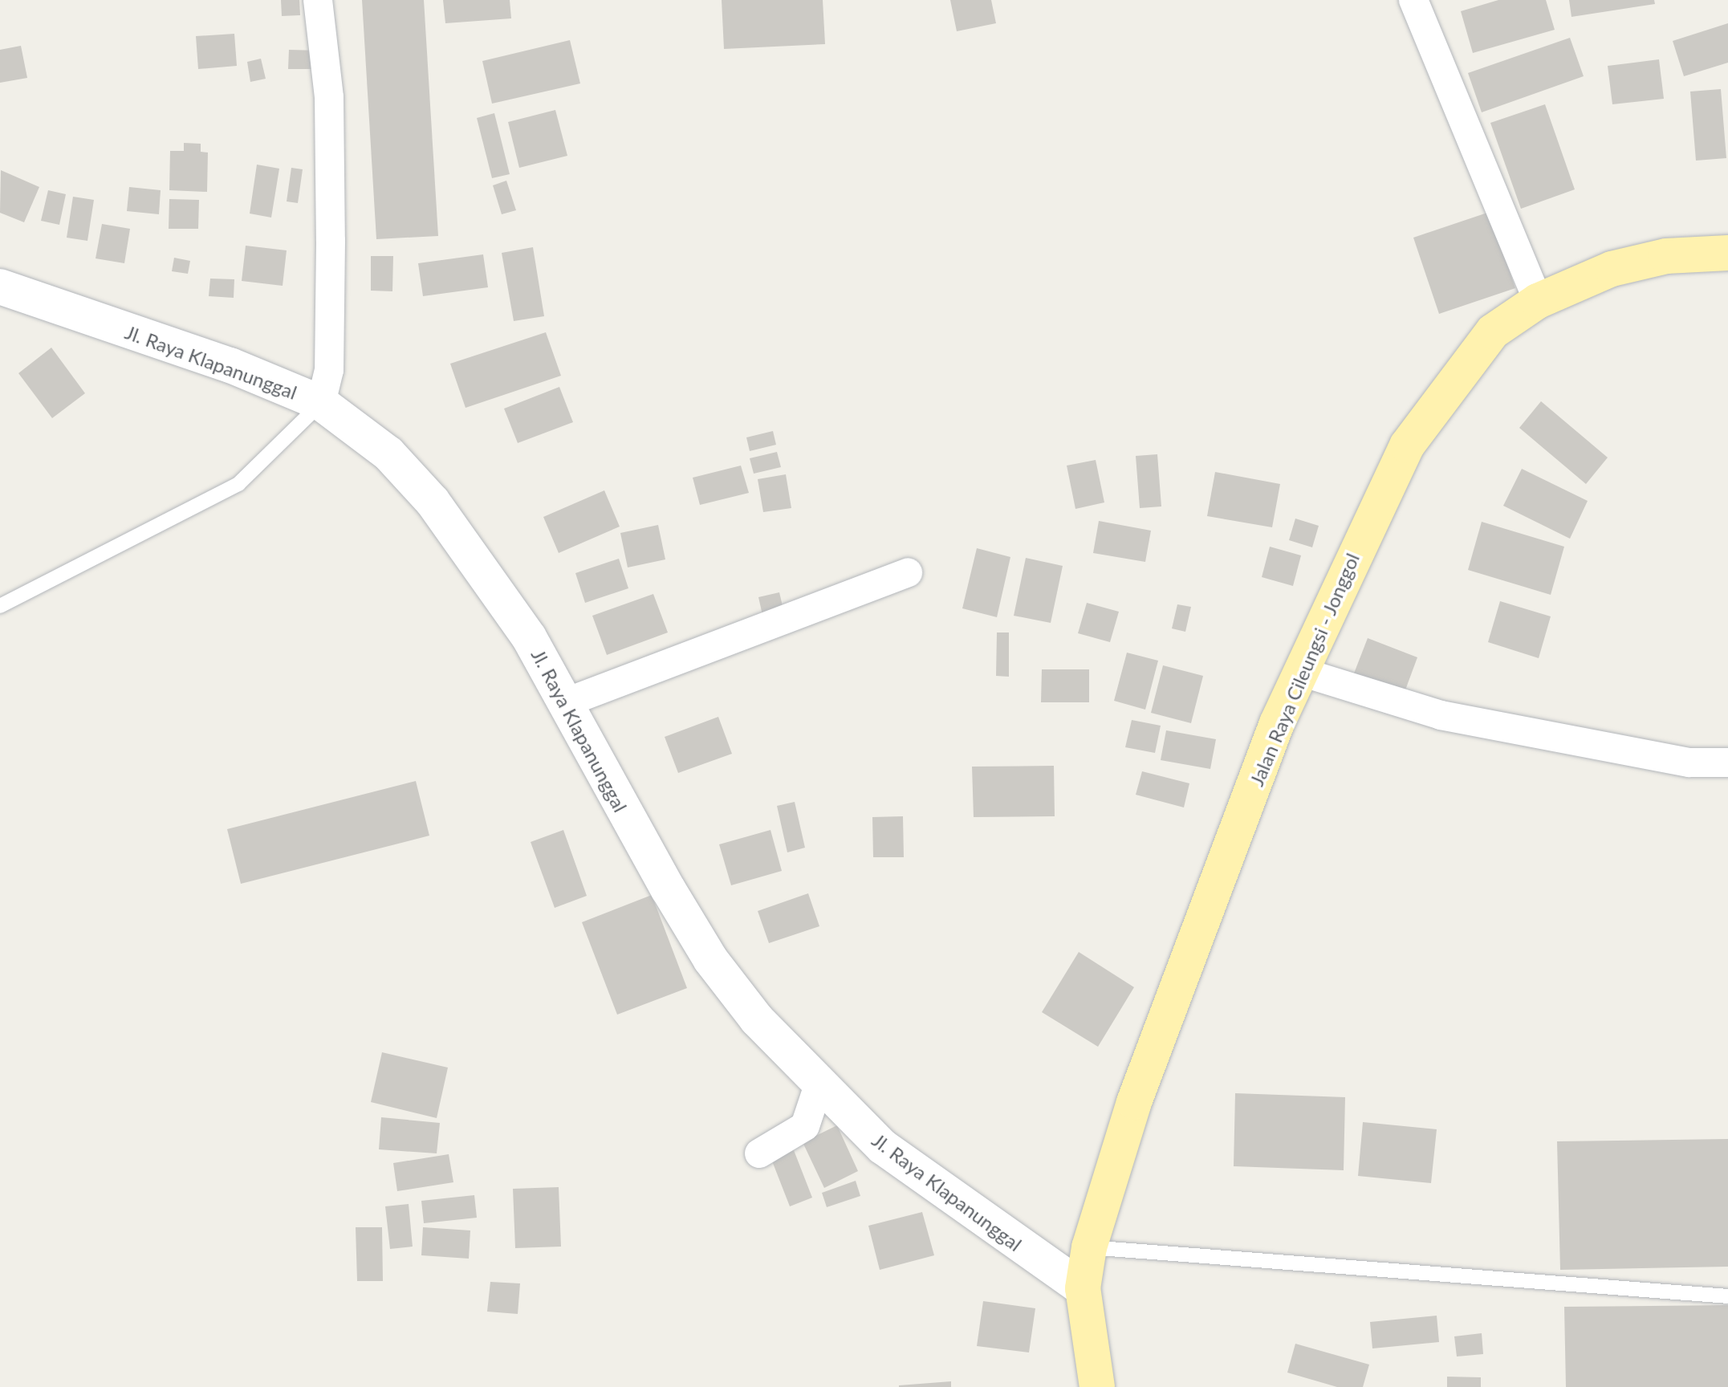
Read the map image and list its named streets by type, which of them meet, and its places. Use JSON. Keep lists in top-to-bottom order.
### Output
{
  "streets": {
    "main road": ["Jalan Raya Cileungsi - Jonggol"],
    "street": ["Jl. Raya Klapanunggal"]
  },
  "crossings": [
    ["Jl. Raya Klapanunggal", "Jalan Raya Cileungsi - Jonggol"]
  ]
}
